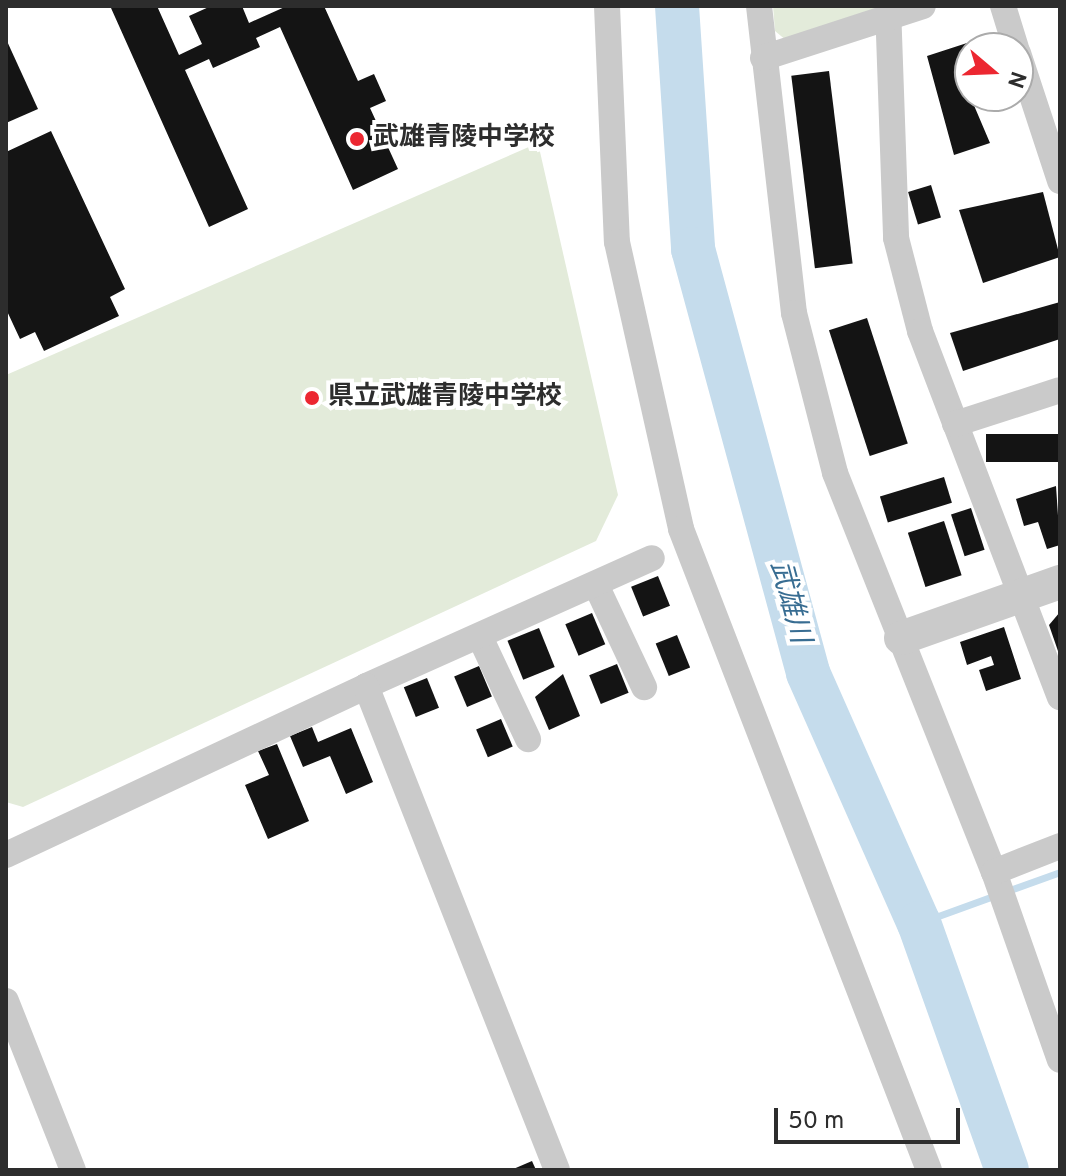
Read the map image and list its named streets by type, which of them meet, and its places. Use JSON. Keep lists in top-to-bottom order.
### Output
{
  "water": ["武雄川"],
  "places": ["武雄青陵中学校", "県立武雄青陵中学校"],
  "scale_bar": "50 m",
  "north": "right"
}
